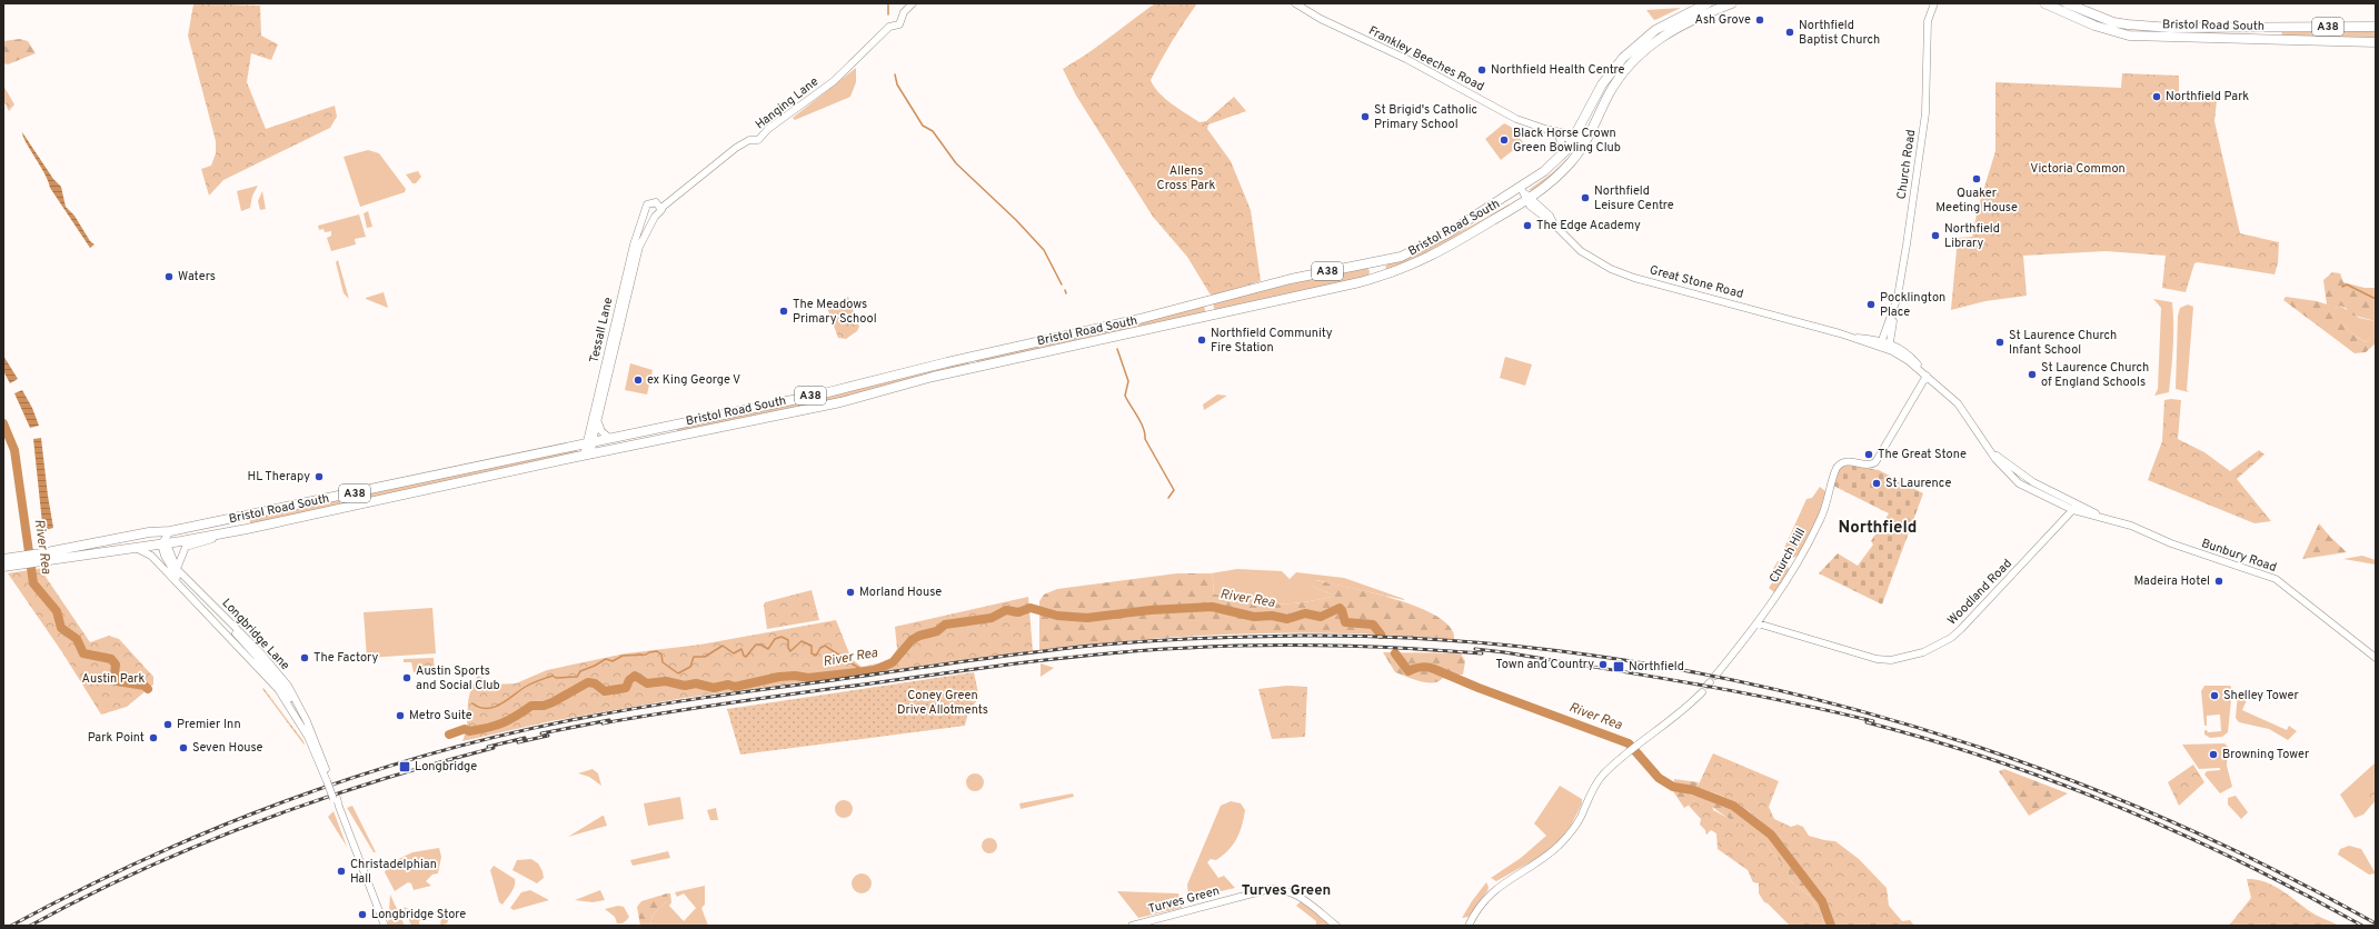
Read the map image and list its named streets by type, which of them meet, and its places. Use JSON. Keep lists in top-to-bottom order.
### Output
{
  "streets": {
    "highway": ["Bristol Road South", "A38"],
    "street": [
      "Frankley Beeches Road",
      "Hanging Lane",
      "Church Road",
      "Great Stone Road",
      "Tessall Lane",
      "Church Hill",
      "Bunbury Road",
      "Woodland Road",
      "Longbridge Lane",
      "Turves Green"
    ]
  },
  "crossings": [
    ["Bristol Road South", "A38"],
    ["Bristol Road South", "Frankley Beeches Road"],
    ["Bristol Road South", "Great Stone Road"],
    ["Bristol Road South", "Tessall Lane"],
    ["Bristol Road South", "Longbridge Lane"],
    ["A38", "Frankley Beeches Road"],
    ["Hanging Lane", "Tessall Lane"],
    ["Church Road", "Great Stone Road"],
    ["Church Hill", "Bunbury Road"],
    ["Church Hill", "Woodland Road"],
    ["Bunbury Road", "Woodland Road"]
  ],
  "districts": ["Northfield", "Turves Green"],
  "water": ["River Rea"],
  "parks": [
    "Victoria Common",
    "Allens Cross Park",
    "Austin Park",
    "Coney Green Drive Allotments"
  ],
  "places": {
    "other": [
      "Ash Grove",
      "Northfield Baptist Church",
      "Northfield Health Centre",
      "Northfield Park",
      "St Brigid's Catholic Primary School",
      "Black Horse Crown Green Bowling Club",
      "Quaker Meeting House",
      "Northfield Leisure Centre",
      "The Edge Academy",
      "Northfield Library",
      "Waters",
      "Pocklington Place",
      "The Meadows Primary School",
      "Northfield Community Fire Station",
      "St Laurence Church Infant School",
      "St Laurence Church of England Schools",
      "ex King George V",
      "The Great Stone",
      "HL Therapy",
      "St Laurence",
      "Madeira Hotel",
      "Morland House",
      "The Factory",
      "Town and Country",
      "Austin Sports and Social Club",
      "Shelley Tower",
      "Metro Suite",
      "Premier Inn",
      "Park Point",
      "Seven House",
      "Browning Tower",
      "Christadelphian Hall",
      "Longbridge Store"
    ],
    "transit": ["Northfield", "Longbridge"]
  }
}
